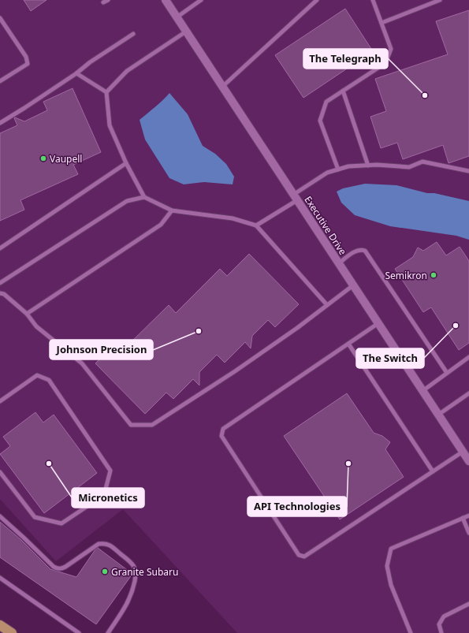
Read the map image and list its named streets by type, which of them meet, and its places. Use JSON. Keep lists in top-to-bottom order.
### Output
{
  "streets": {
    "street": ["Executive Drive"]
  },
  "places": [
    "The Telegraph",
    "Vaupell",
    "Semikron",
    "The Switch",
    "Johnson Precision",
    "Micronetics",
    "API Technologies",
    "Granite Subaru"
  ]
}
